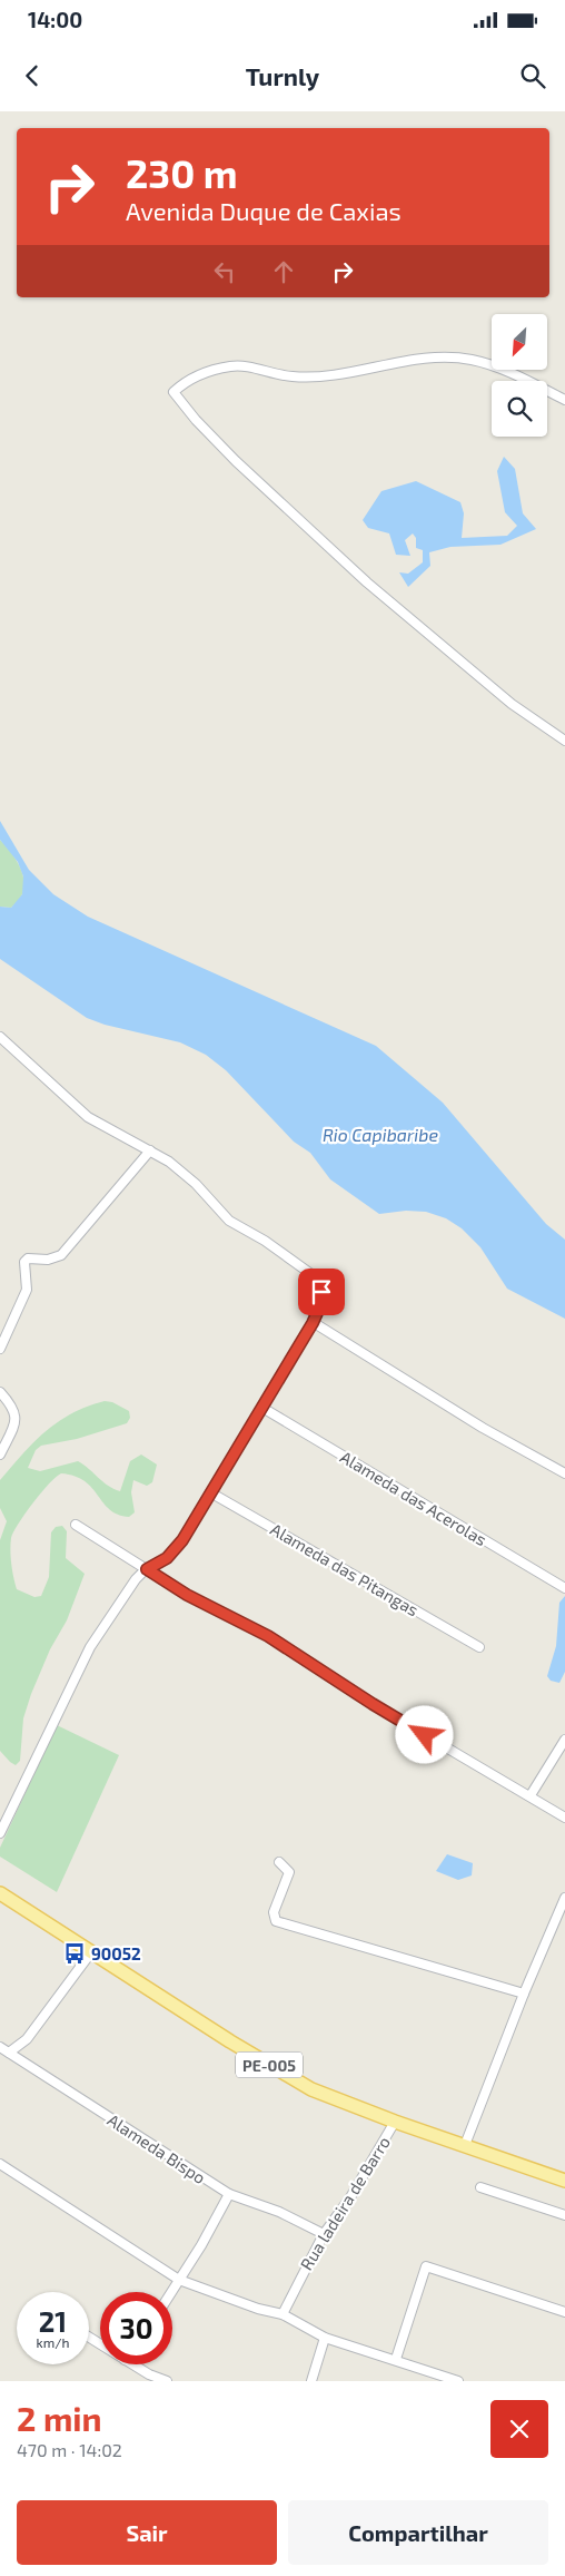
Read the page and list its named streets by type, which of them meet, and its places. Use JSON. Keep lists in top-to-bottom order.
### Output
{
  "streets": {
    "main road": ["PE-005"],
    "street": [
      "Alameda das Acerolas",
      "Alameda das Pitangas",
      "Alameda Bispo",
      "Rua ladeira de Barro"
    ]
  },
  "crossings": [
    ["PE-005", "Rua ladeira de Barro"],
    ["Alameda Bispo", "Rua ladeira de Barro"]
  ],
  "water": ["Rio Capibaribe"],
  "places": {
    "bus stop": ["90052"]
  },
  "north": "bottom left",
  "page": {
    "status": "14:00",
    "header": "Turnly",
    "turn": ["230 m", "Avenida Duque de Caxias"],
    "speed": "21 km/h",
    "limit": "30",
    "heading": ["2 min", "470 m · 14:02"],
    "buttons": ["Sair", "Compartilhar"]
  }
}
